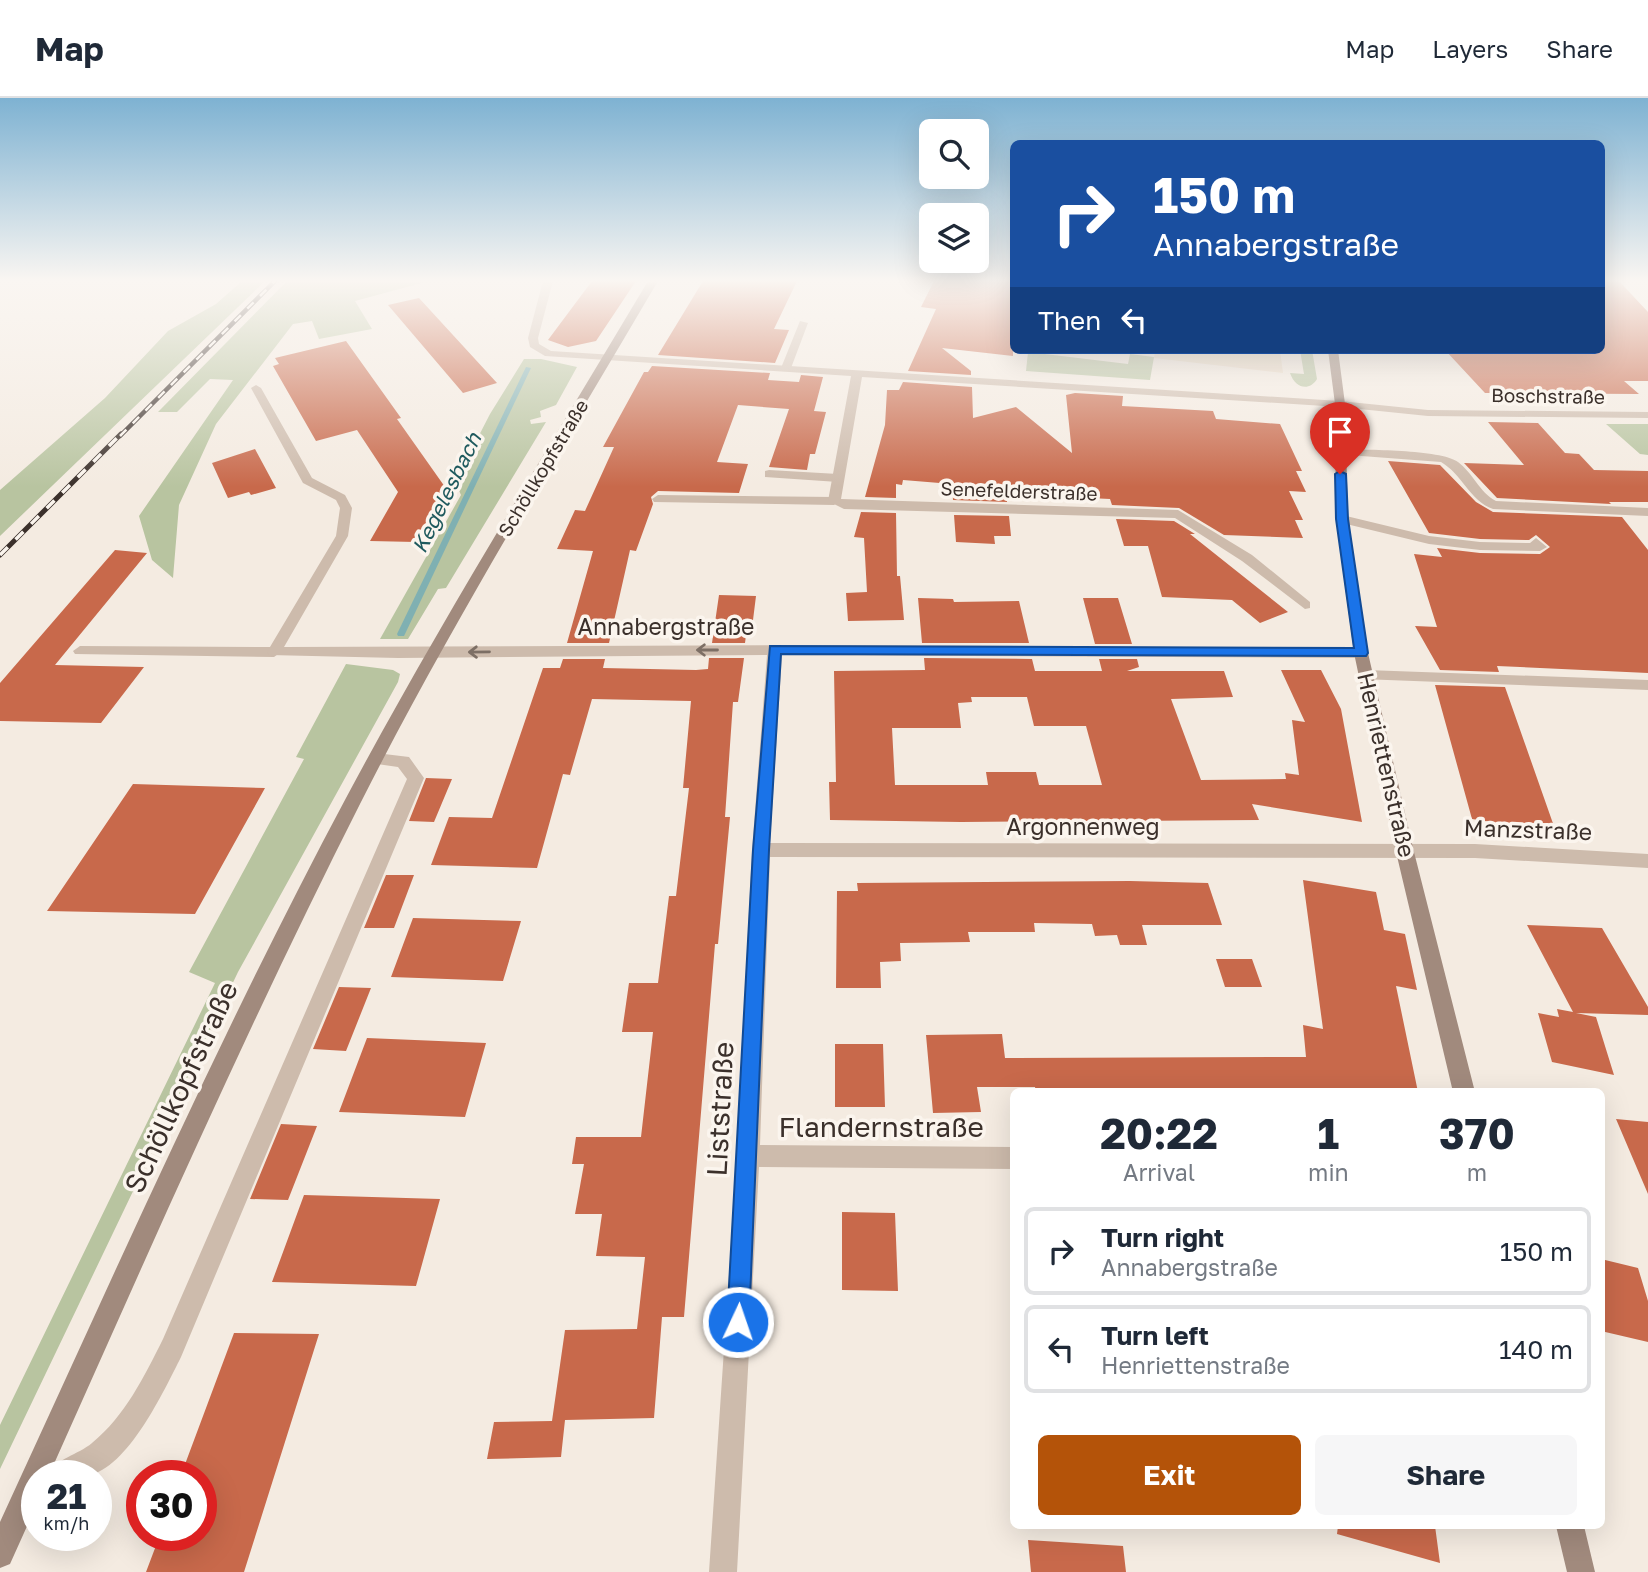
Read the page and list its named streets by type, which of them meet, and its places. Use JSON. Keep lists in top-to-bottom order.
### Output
{
  "streets": {
    "main road": ["Schöllkopfstraße", "Henriettenstraße"],
    "street": [
      "Boschstraße",
      "Senefelderstraße",
      "Annabergstraße",
      "Argonnenweg",
      "Manzstraße",
      "Liststraße",
      "Flandernstraße"
    ]
  },
  "crossings": [
    ["Boschstraße", "Schöllkopfstraße"],
    ["Boschstraße", "Henriettenstraße"],
    ["Schöllkopfstraße", "Annabergstraße"],
    ["Annabergstraße", "Henriettenstraße"],
    ["Annabergstraße", "Liststraße"],
    ["Henriettenstraße", "Argonnenweg"],
    ["Henriettenstraße", "Manzstraße"],
    ["Argonnenweg", "Manzstraße"],
    ["Argonnenweg", "Liststraße"],
    ["Liststraße", "Flandernstraße"]
  ],
  "one_way": ["Annabergstraße"],
  "water": ["Kegelesbach"],
  "page": {
    "header": "Map",
    "nav": ["Map", "Layers", "Share"],
    "turn": ["150 m", "Annabergstraße"],
    "then": "Then",
    "eta": [
      "20:22",
      "Arrival",
      "1",
      "min",
      "370",
      "m"
    ],
    "list": [
      {
        "name": "Turn right",
        "note": "Annabergstraße",
        "value": "150 m"
      },
      {
        "name": "Turn left",
        "note": "Henriettenstraße",
        "value": "140 m"
      }
    ],
    "buttons": ["Exit", "Share"],
    "speed": "21 km/h",
    "limit": "30"
  }
}
